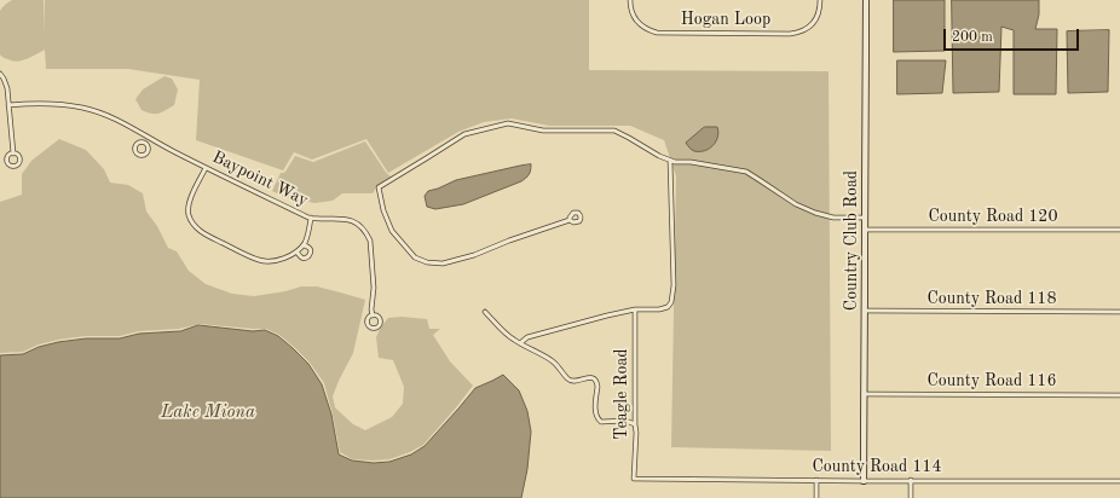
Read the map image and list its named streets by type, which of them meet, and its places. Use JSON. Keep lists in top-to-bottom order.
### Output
{
  "streets": {
    "street": [
      "Hogan Loop",
      "Baypoint Way",
      "County Road 120",
      "Country Club Road",
      "County Road 118",
      "County Road 116",
      "Teagle Road",
      "County Road 114"
    ]
  },
  "crossings": [
    ["County Road 120", "Country Club Road"],
    ["Country Club Road", "County Road 118"],
    ["Country Club Road", "County Road 116"],
    ["Country Club Road", "County Road 114"],
    ["Teagle Road", "County Road 114"]
  ],
  "water": ["Lake Miona"],
  "scale_bar": "200 m"
}
